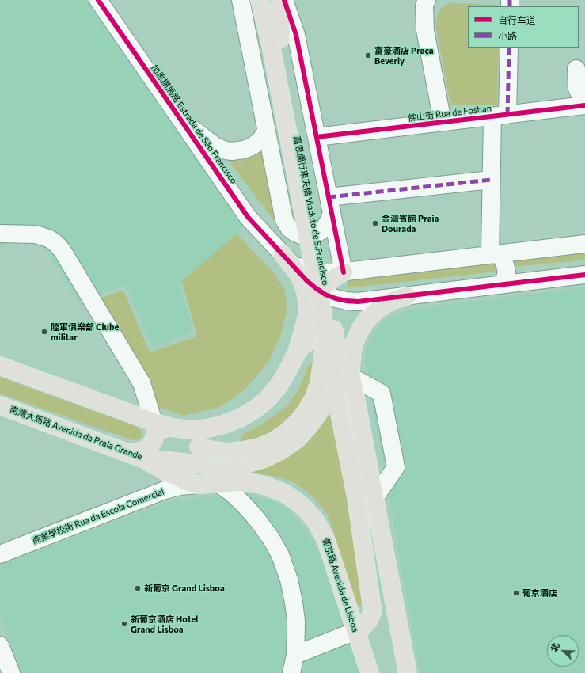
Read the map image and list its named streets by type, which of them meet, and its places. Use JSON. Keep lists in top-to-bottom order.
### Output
{
  "streets": {
    "main road": ["嘉思欄行車天橋 Viaduto de S.Francisco", "南灣大馬路 Avenida da Praia Grande", "葡京路 Avenida de Lisboa"],
    "street": ["佛山街 Rua de Foshan", "加思欄馬路 Estrada de São Francisco", "商業學校街 Rua da Escola Comercial"]
  },
  "crossings": [
    ["嘉思欄行車天橋 Viaduto de S.Francisco", "南灣大馬路 Avenida da Praia Grande"],
    ["南灣大馬路 Avenida da Praia Grande", "葡京路 Avenida de Lisboa"],
    ["商業學校街 Rua da Escola Comercial", "葡京路 Avenida de Lisboa"]
  ],
  "places": [
    "富豪酒店 Praça Beverly",
    "金灣賓館 Praia Dourada",
    "陸軍俱樂部 Clube militar",
    "新葡京 Grand Lisboa",
    "葡京酒店",
    "新葡京酒店 Hotel Grand Lisboa"
  ],
  "legend": ["自行车道", "小路"],
  "north": "top left"
}
